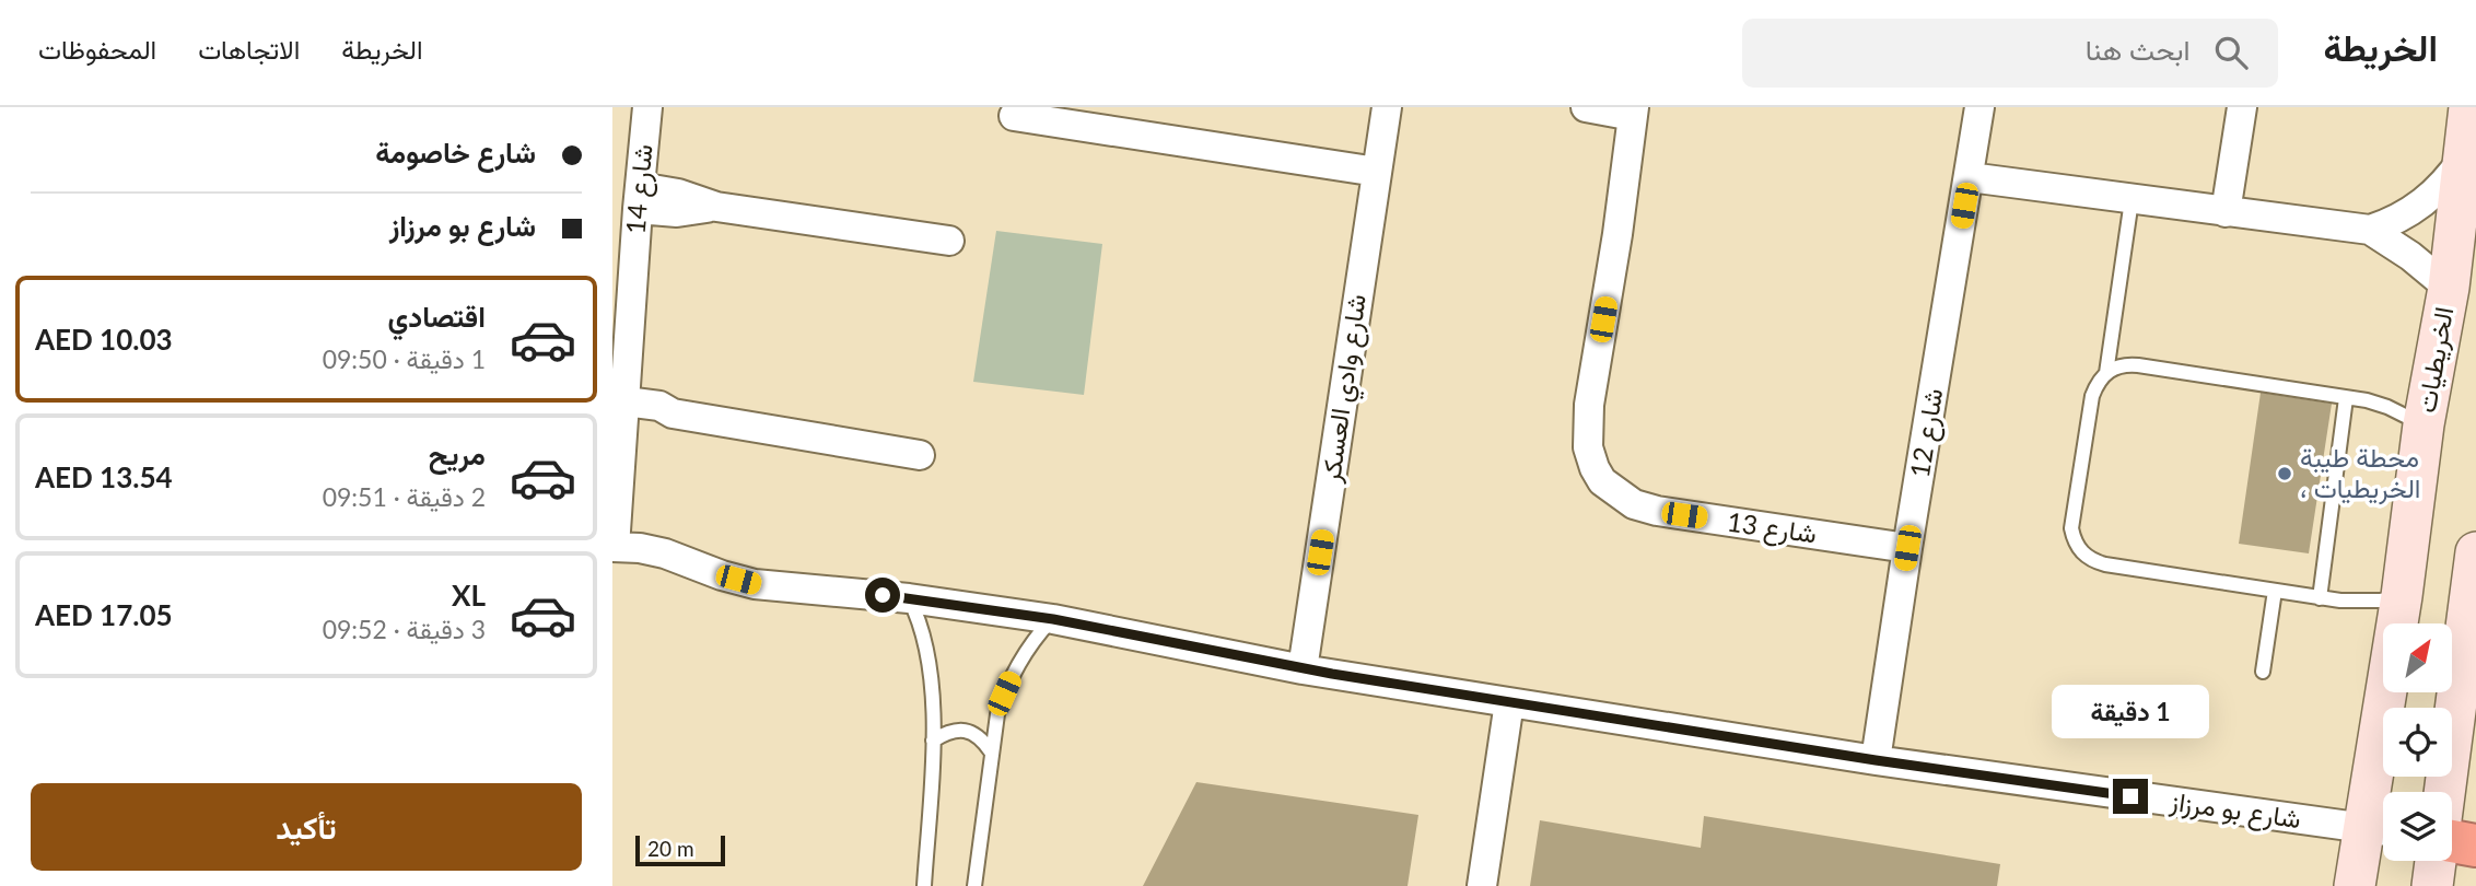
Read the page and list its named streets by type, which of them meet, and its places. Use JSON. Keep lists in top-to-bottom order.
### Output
{
  "streets": {
    "main road": ["الخريطيات"],
    "street": [
      "شارع 14",
      "شارع وادي العسكر",
      "شارع 12",
      "شارع 13",
      "شارع بو مرزاز"
    ]
  },
  "crossings": [
    ["شارع 14", "شارع بو مرزاز"],
    ["الخريطيات", "شارع 12"],
    ["الخريطيات", "شارع بو مرزاز"],
    ["شارع وادي العسكر", "شارع بو مرزاز"],
    ["شارع 12", "شارع 13"],
    ["شارع 12", "شارع بو مرزاز"]
  ],
  "places": ["محطة طيبة ، الخريطيات"],
  "scale_bar": "20 m",
  "north": "top right",
  "page": {
    "header": "الخريطة",
    "search": "ابحث هنا",
    "nav": ["الخريطة", "الاتجاهات", "المحفوظات"],
    "banner": ["شارع خاصومة", "شارع بو مرزاز"],
    "list": [
      {
        "name": "اقتصادي",
        "note": "1 دقيقة · 09:50",
        "value": "AED 10.03"
      },
      {
        "name": "مريح",
        "note": "2 دقيقة · 09:51",
        "value": "AED 13.54"
      },
      {
        "name": "XL",
        "note": "3 دقيقة · 09:52",
        "value": "AED 17.05"
      }
    ],
    "bubble": "1 دقيقة",
    "buttons": "تأكيد",
    "scale": "20 m"
  }
}
